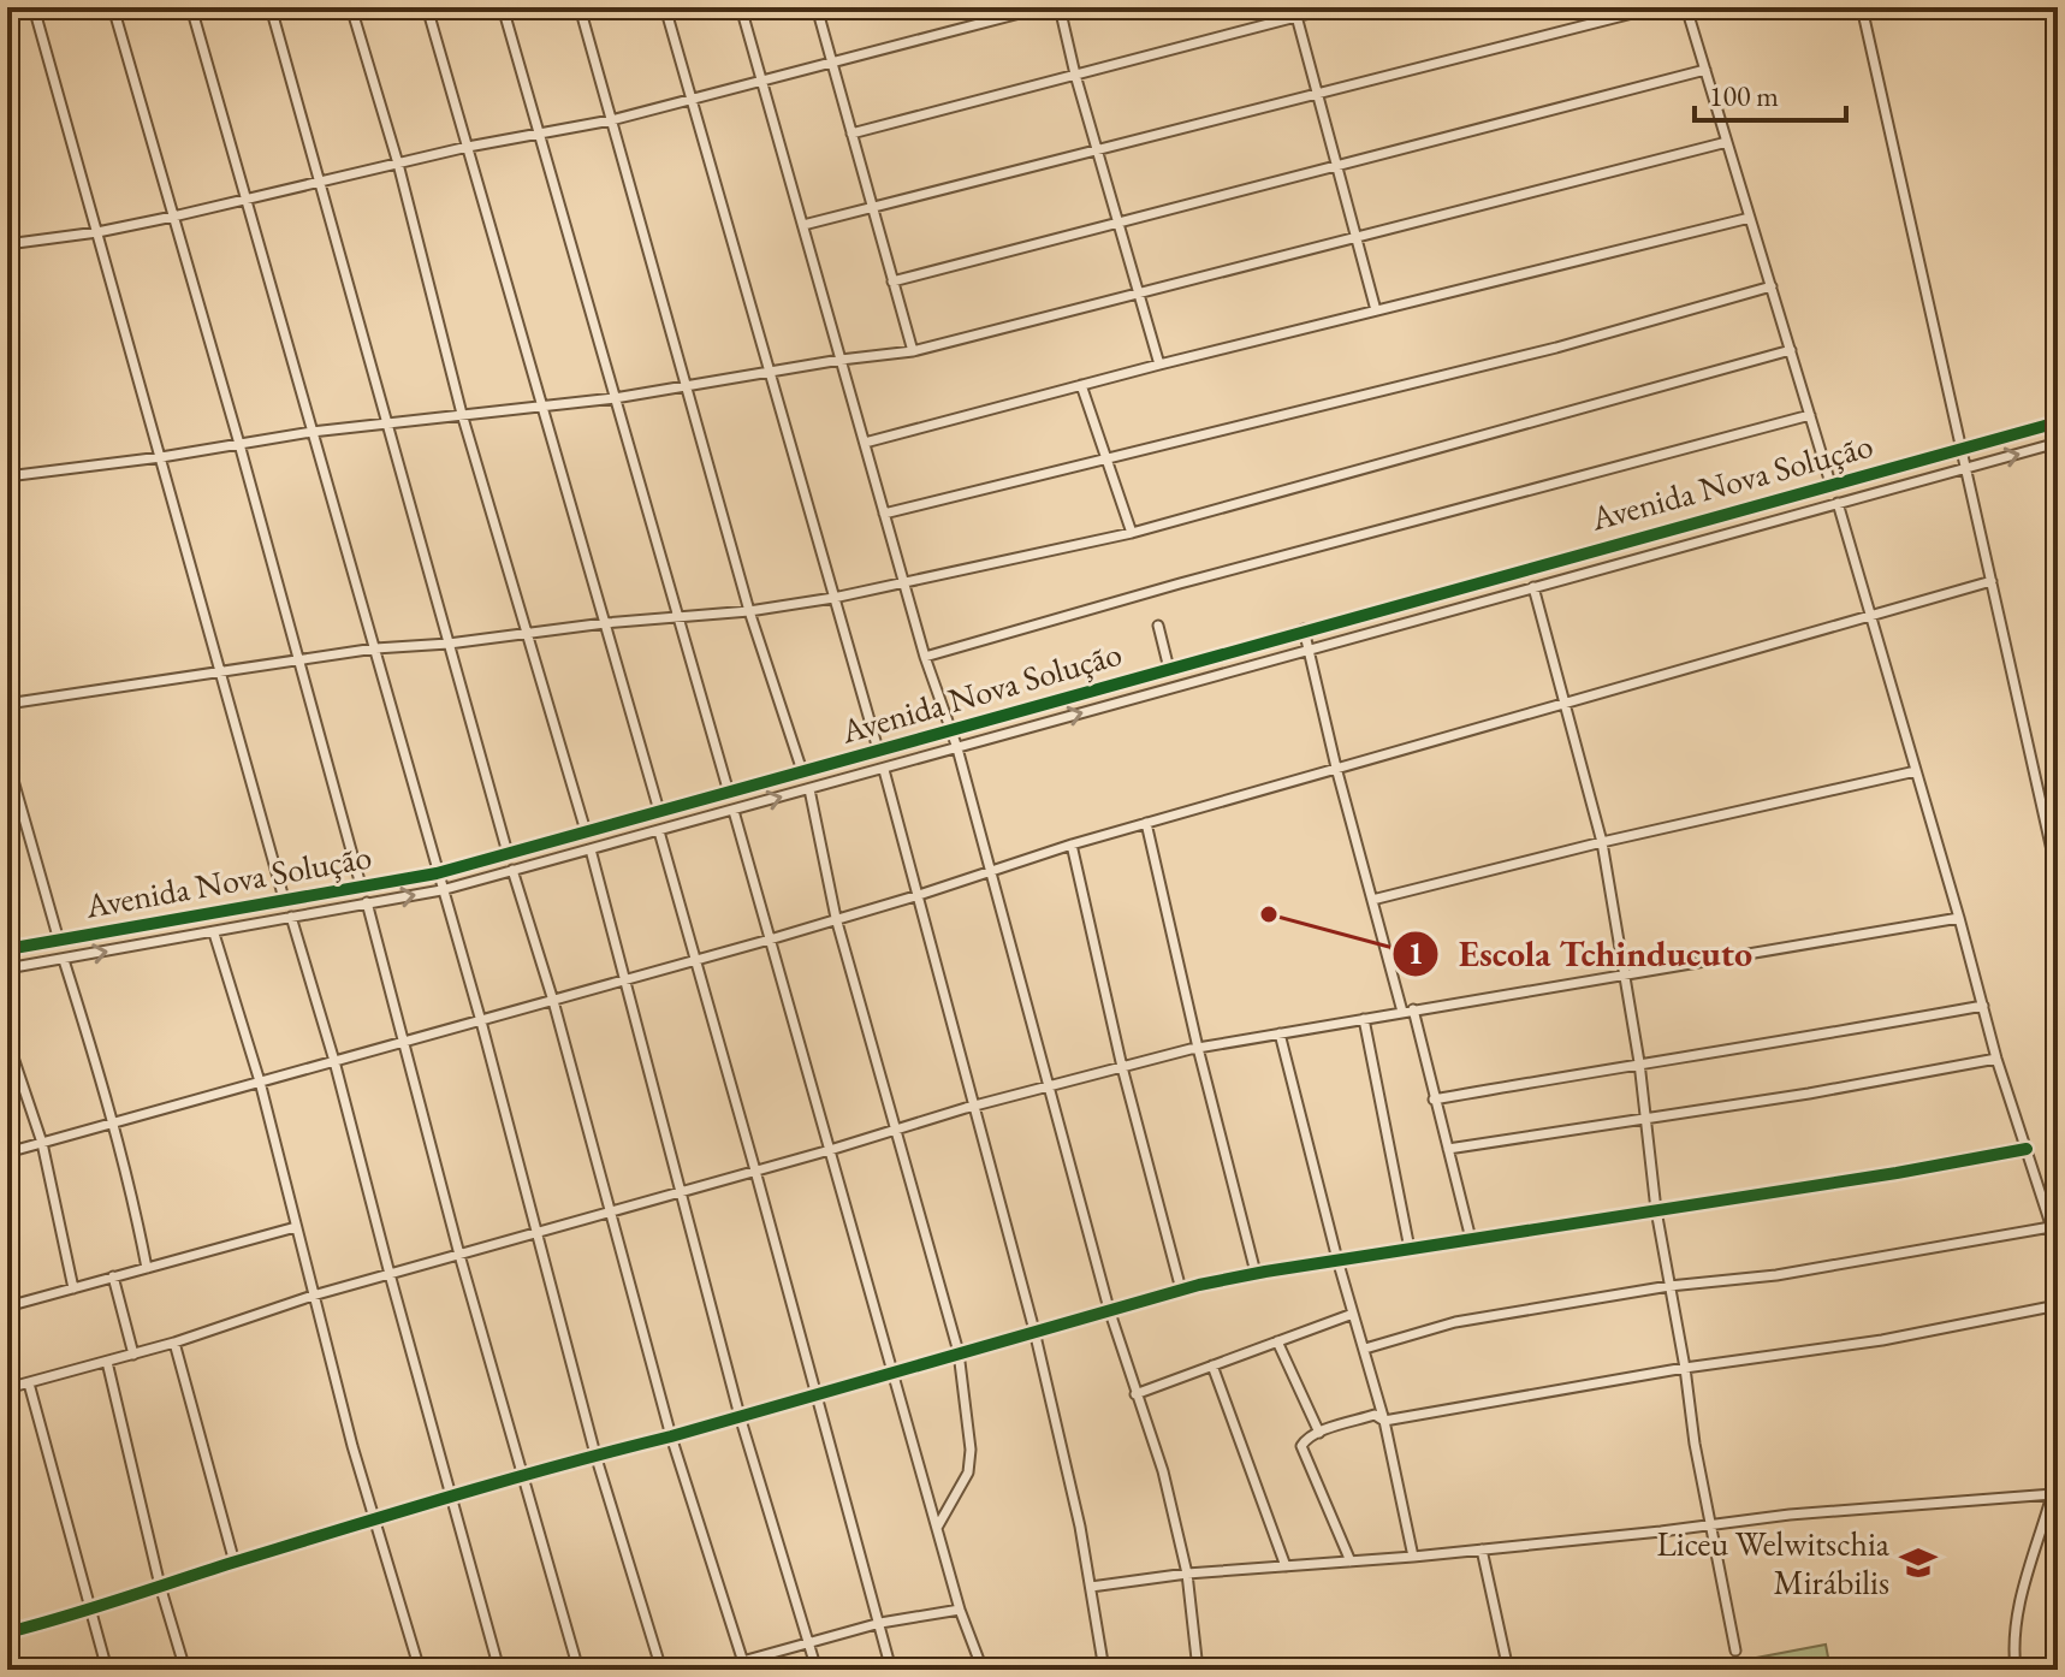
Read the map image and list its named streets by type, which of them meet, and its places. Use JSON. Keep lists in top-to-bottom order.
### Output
{
  "streets": {
    "street": ["Avenida Nova Solução"]
  },
  "places": {
    "other": ["Escola Tchinducuto"],
    "school or university": ["Liceu Welwitschia Mirábilis"]
  },
  "scale_bar": "100 m"
}
